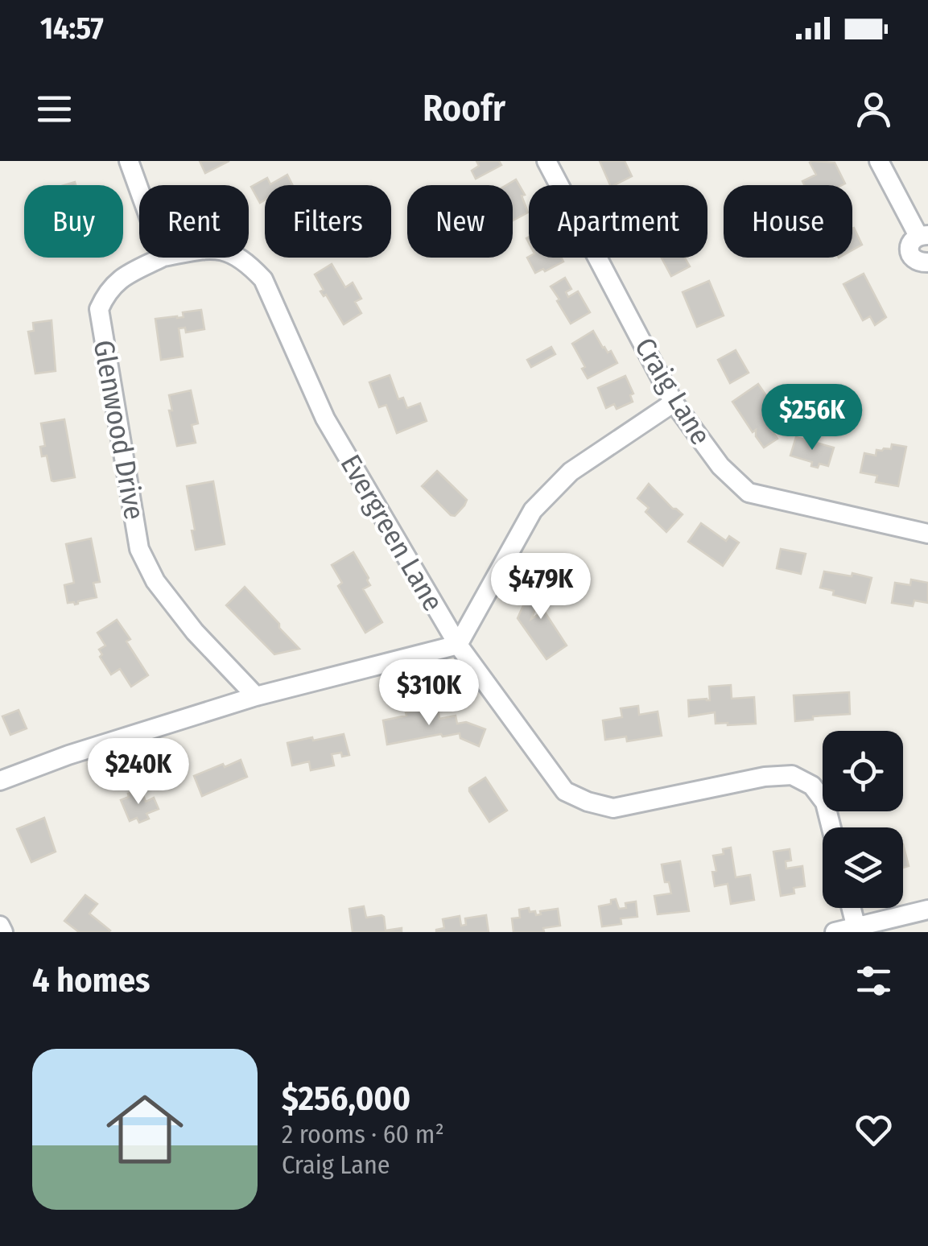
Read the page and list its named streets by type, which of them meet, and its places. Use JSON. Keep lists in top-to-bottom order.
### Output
{
  "streets": {
    "street": ["Craig Lane", "Glenwood Drive", "Evergreen Lane"]
  },
  "page": {
    "status": "14:57",
    "header": "Roofr",
    "chip": [
      "Buy",
      "Rent",
      "Filters",
      "New",
      "Apartment",
      "House"
    ],
    "price": [
      "$256K",
      "$479K",
      "$310K",
      "$240K"
    ],
    "heading": "4 homes",
    "list": [
      {
        "name": "$256,000",
        "note": "2 rooms · 60 m² · Craig Lane"
      }
    ]
  }
}
